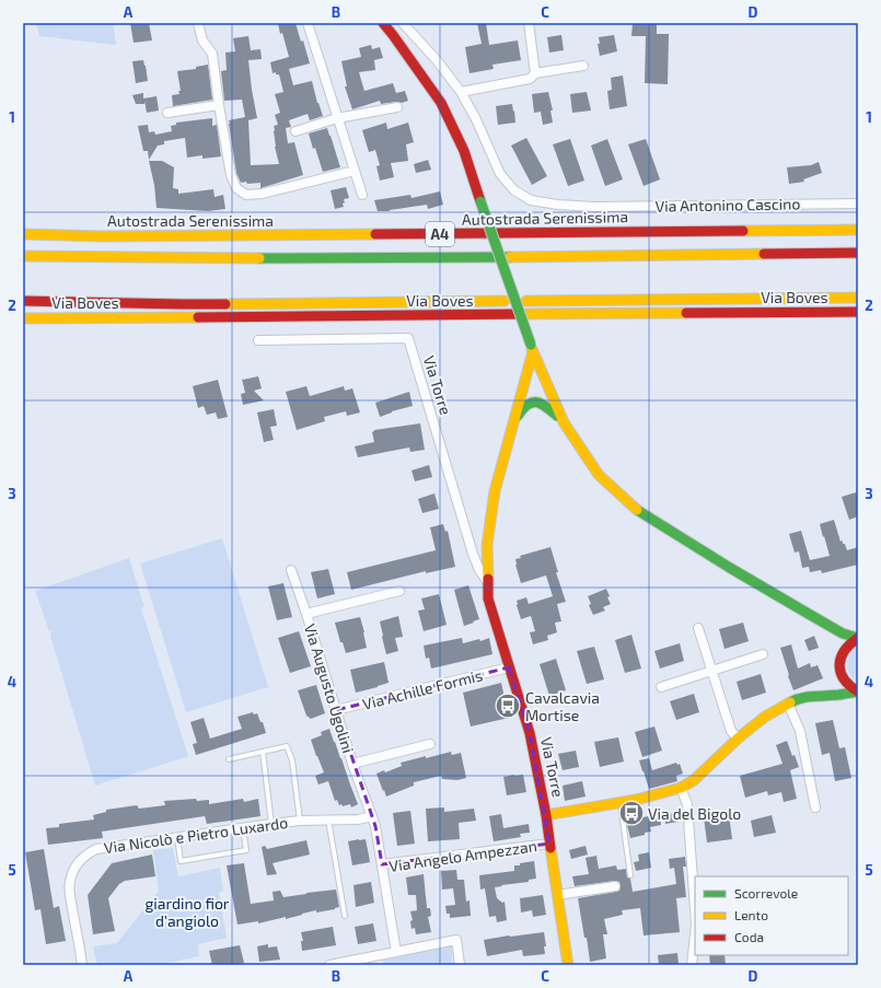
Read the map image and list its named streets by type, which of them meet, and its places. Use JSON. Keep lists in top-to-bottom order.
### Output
{
  "streets": {
    "main road": [
      "Autostrada Serenissima",
      "A4",
      "Via Boves",
      "Via Torre"
    ],
    "street": [
      "Via Antonino Cascino",
      "Via Augusto Ugolini",
      "Via Achille Formis",
      "Via Nicolò e Pietro Luxardo",
      "Via Angelo Ampezzan"
    ]
  },
  "crossings": [
    ["Via Torre", "Via Achille Formis"],
    ["Via Torre", "Via Angelo Ampezzan"],
    ["Via Augusto Ugolini", "Via Achille Formis"],
    ["Via Augusto Ugolini", "Via Nicolò e Pietro Luxardo"],
    ["Via Augusto Ugolini", "Via Angelo Ampezzan"]
  ],
  "parks": ["giardino fior d'angiolo"],
  "places": {
    "bus stop": ["Cavalcavia Mortise", "Via del Bigolo"]
  },
  "legend": ["Scorrevole", "Lento", "Coda"],
  "grid": {
    "columns": [
      "A",
      "B",
      "C",
      "D"
    ],
    "rows": [
      "1",
      "2",
      "3",
      "4",
      "5"
    ]
  }
}
